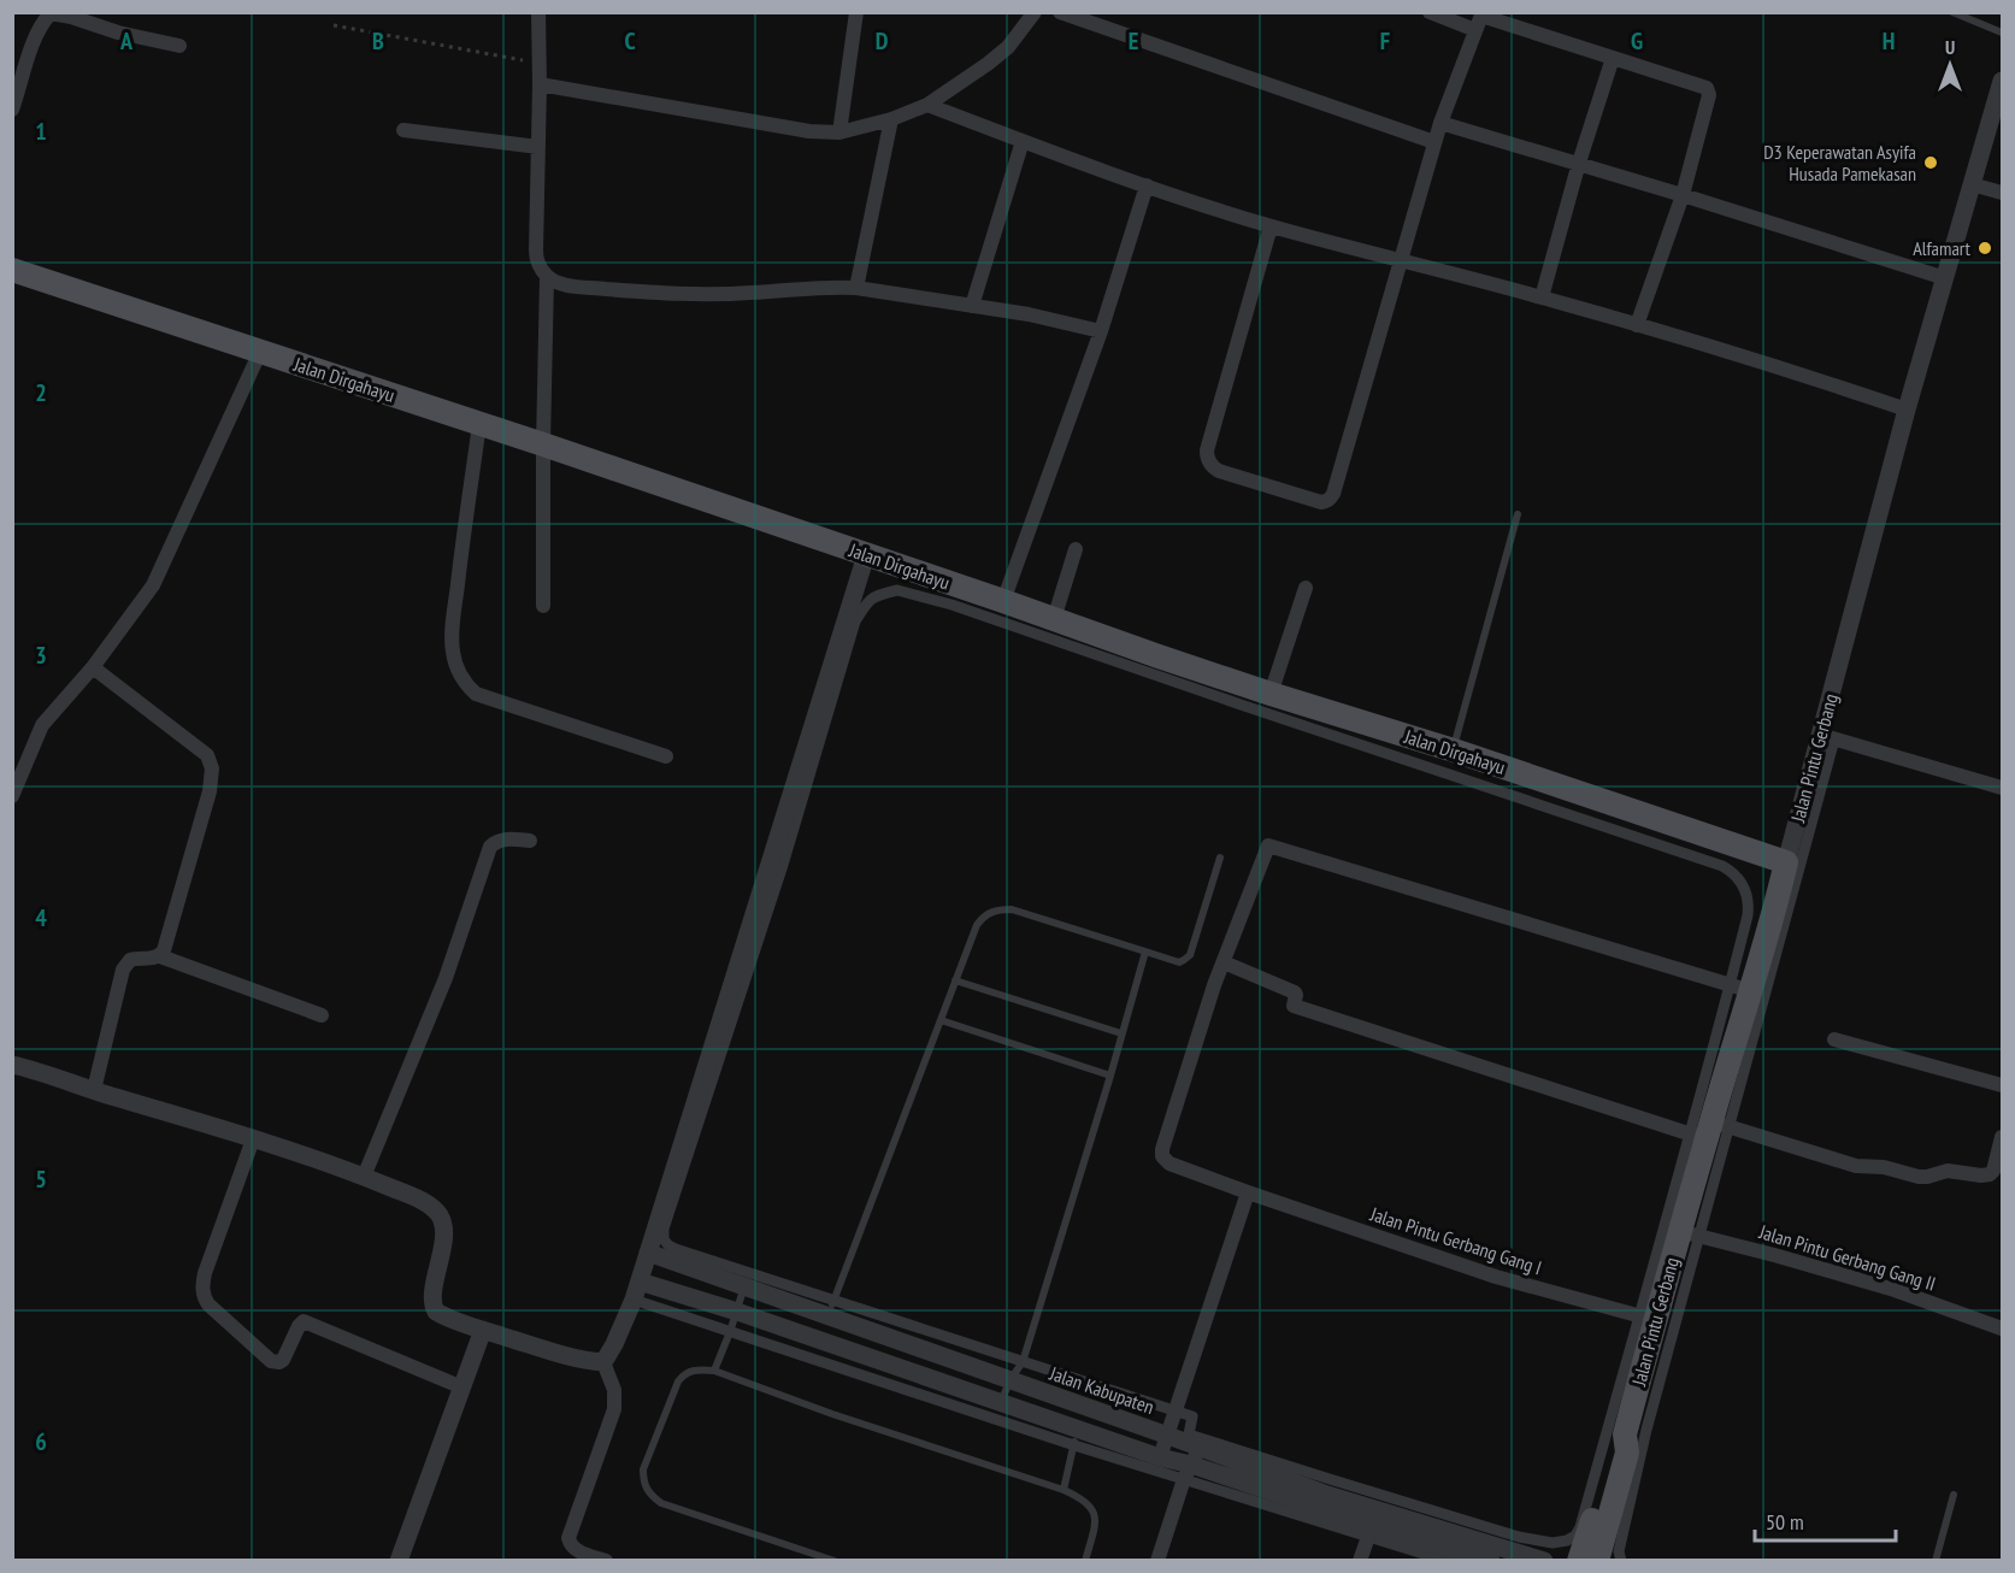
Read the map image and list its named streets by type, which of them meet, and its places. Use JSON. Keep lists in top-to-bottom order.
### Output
{
  "streets": {
    "main road": ["Jalan Dirgahayu", "Jalan Pintu Gerbang"],
    "street": ["Jalan Pintu Gerbang Gang I", "Jalan Pintu Gerbang Gang II", "Jalan Kabupaten"]
  },
  "crossings": [
    ["Jalan Dirgahayu", "Jalan Pintu Gerbang"],
    ["Jalan Pintu Gerbang", "Jalan Pintu Gerbang Gang I"],
    ["Jalan Pintu Gerbang", "Jalan Pintu Gerbang Gang II"]
  ],
  "places": ["D3 Keperawatan Asyifa Husada Pamekasan", "Alfamart"],
  "scale_bar": "50 m",
  "north": "top",
  "grid": {
    "columns": [
      "A",
      "B",
      "C",
      "D",
      "E",
      "F",
      "G",
      "H"
    ],
    "rows": [
      "1",
      "2",
      "3",
      "4",
      "5",
      "6"
    ]
  }
}
